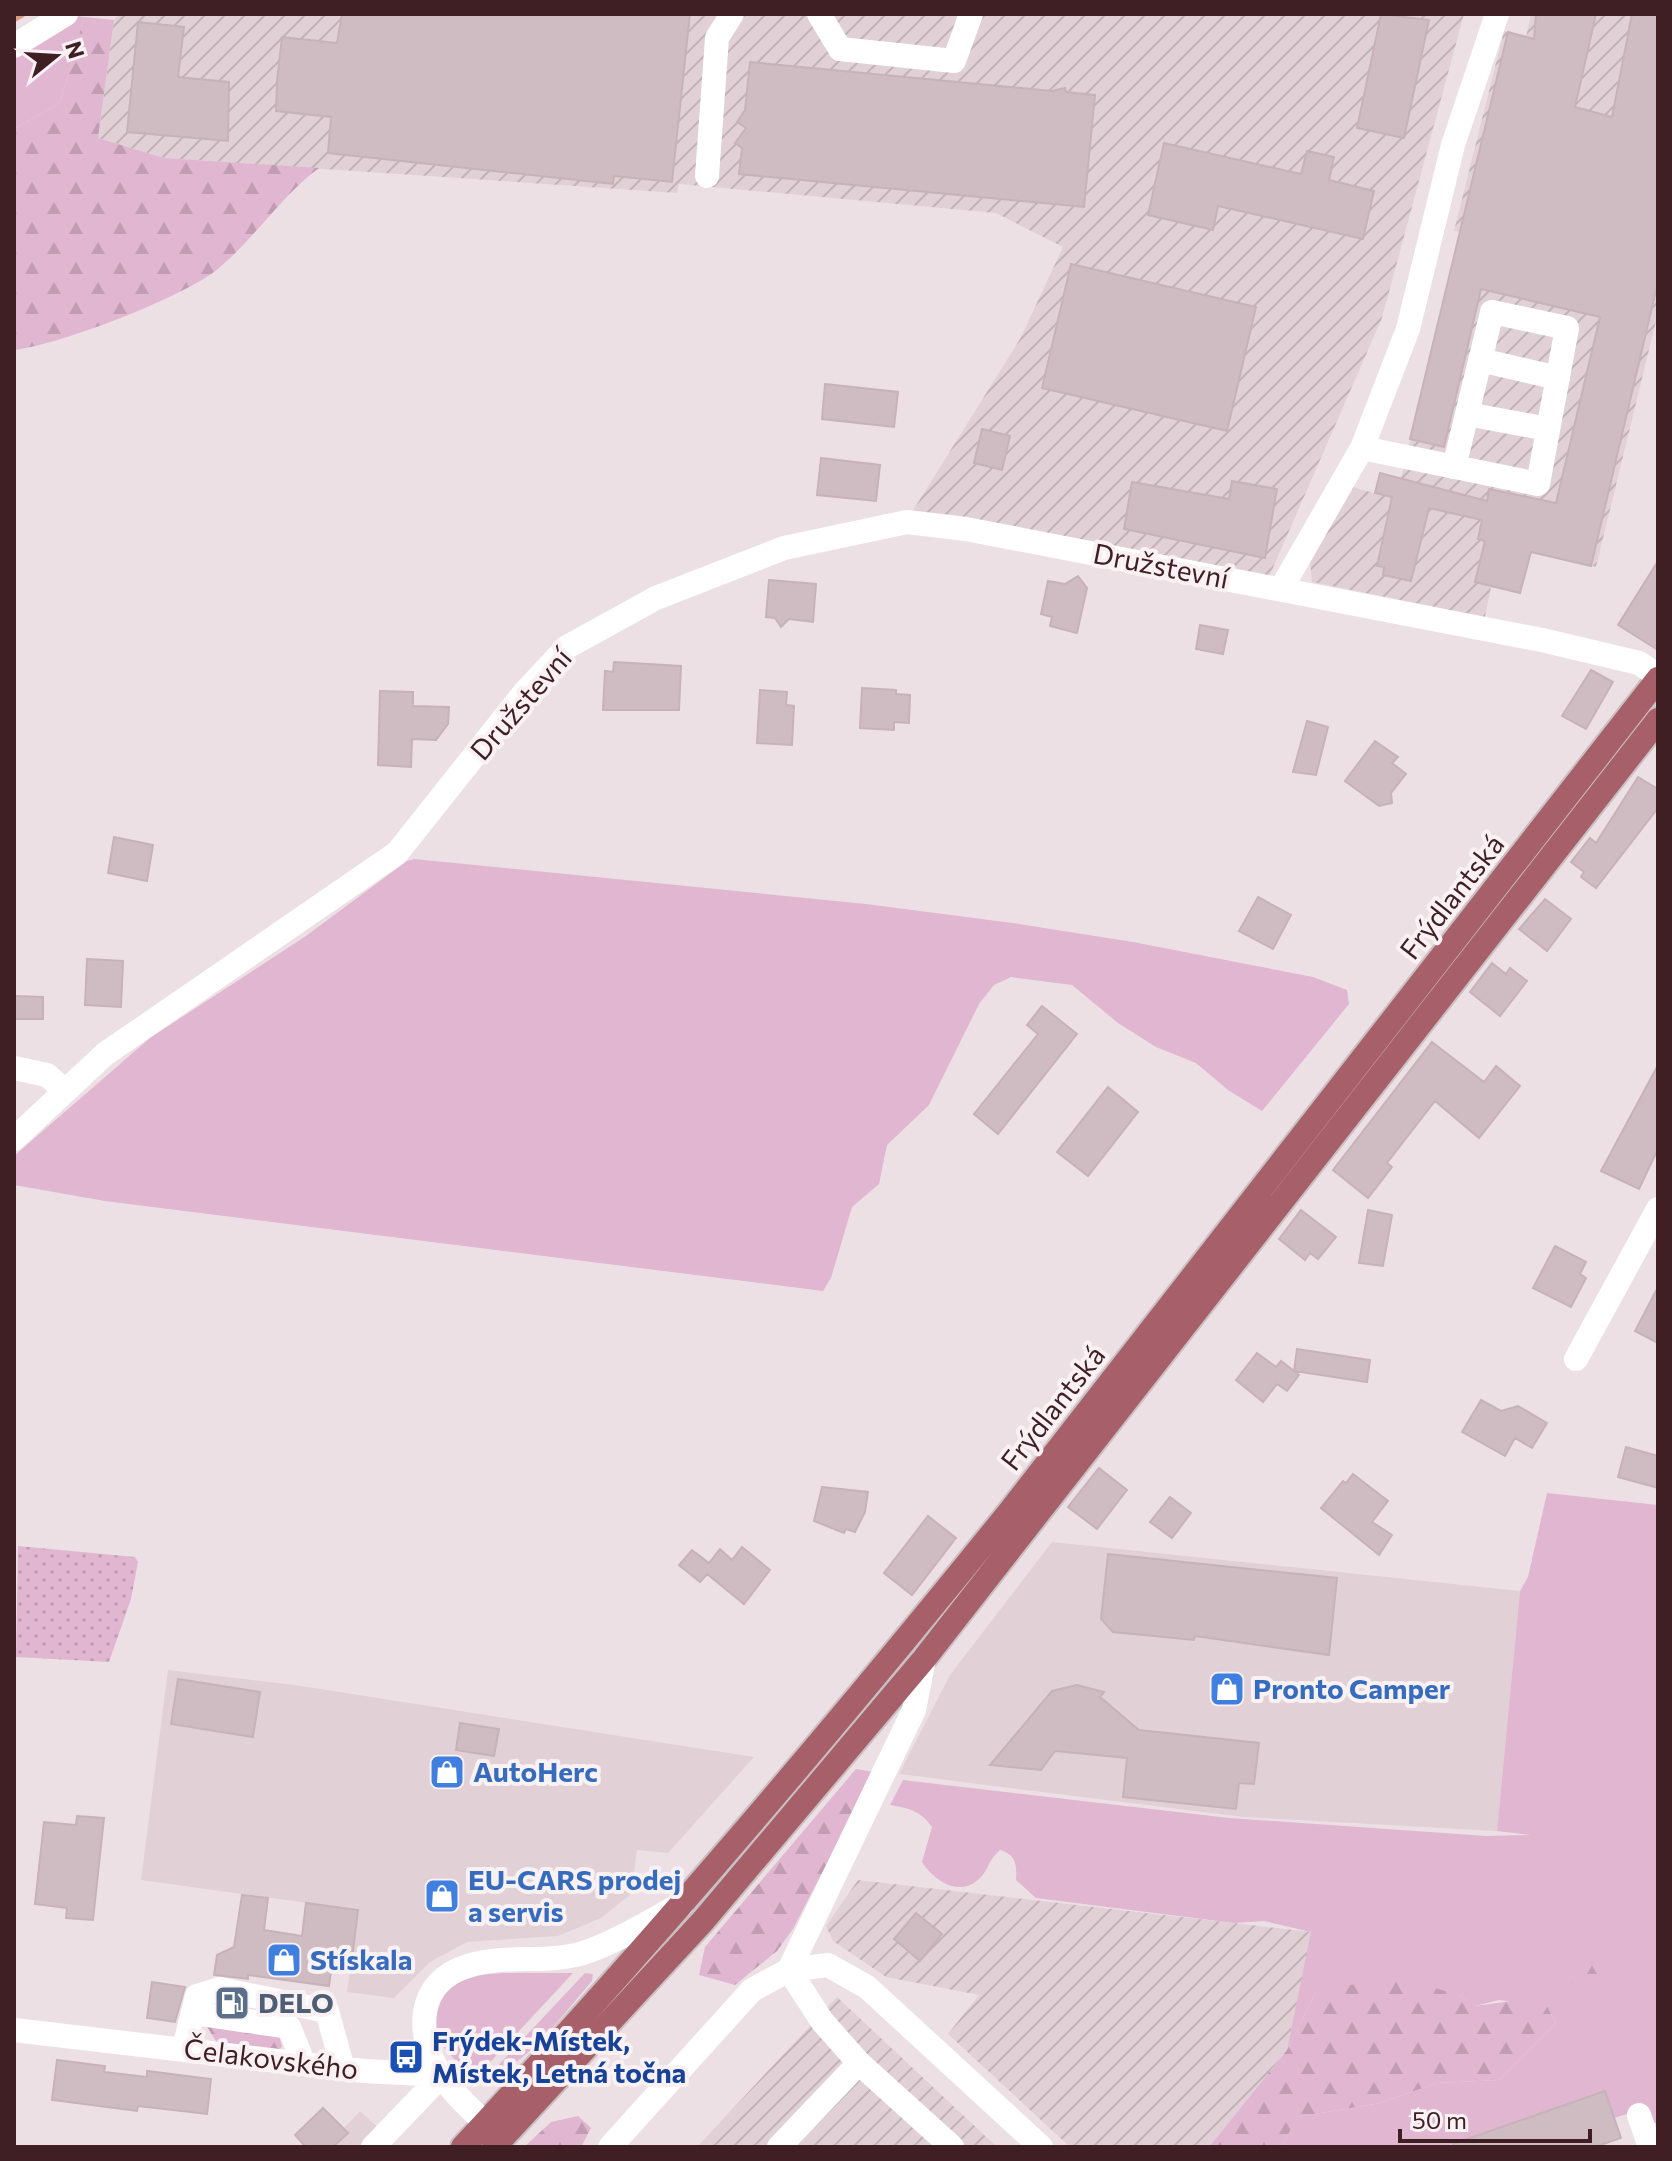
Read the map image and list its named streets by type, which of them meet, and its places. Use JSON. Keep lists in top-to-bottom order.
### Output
{
  "streets": {
    "main road": ["Frýdlantská"],
    "street": ["Družstevní", "Čelakovského"]
  },
  "crossings": [
    ["Družstevní", "Frýdlantská"]
  ],
  "places": {
    "shop": [
      "Pronto Camper",
      "AutoHerc",
      "EU-CARS prodej a servis",
      "Stískala"
    ],
    "fuel station": ["DELO"],
    "bus stop": ["Frýdek-Místek, Místek, Letná točna"]
  },
  "scale_bar": "50 m",
  "north": "right"
}
